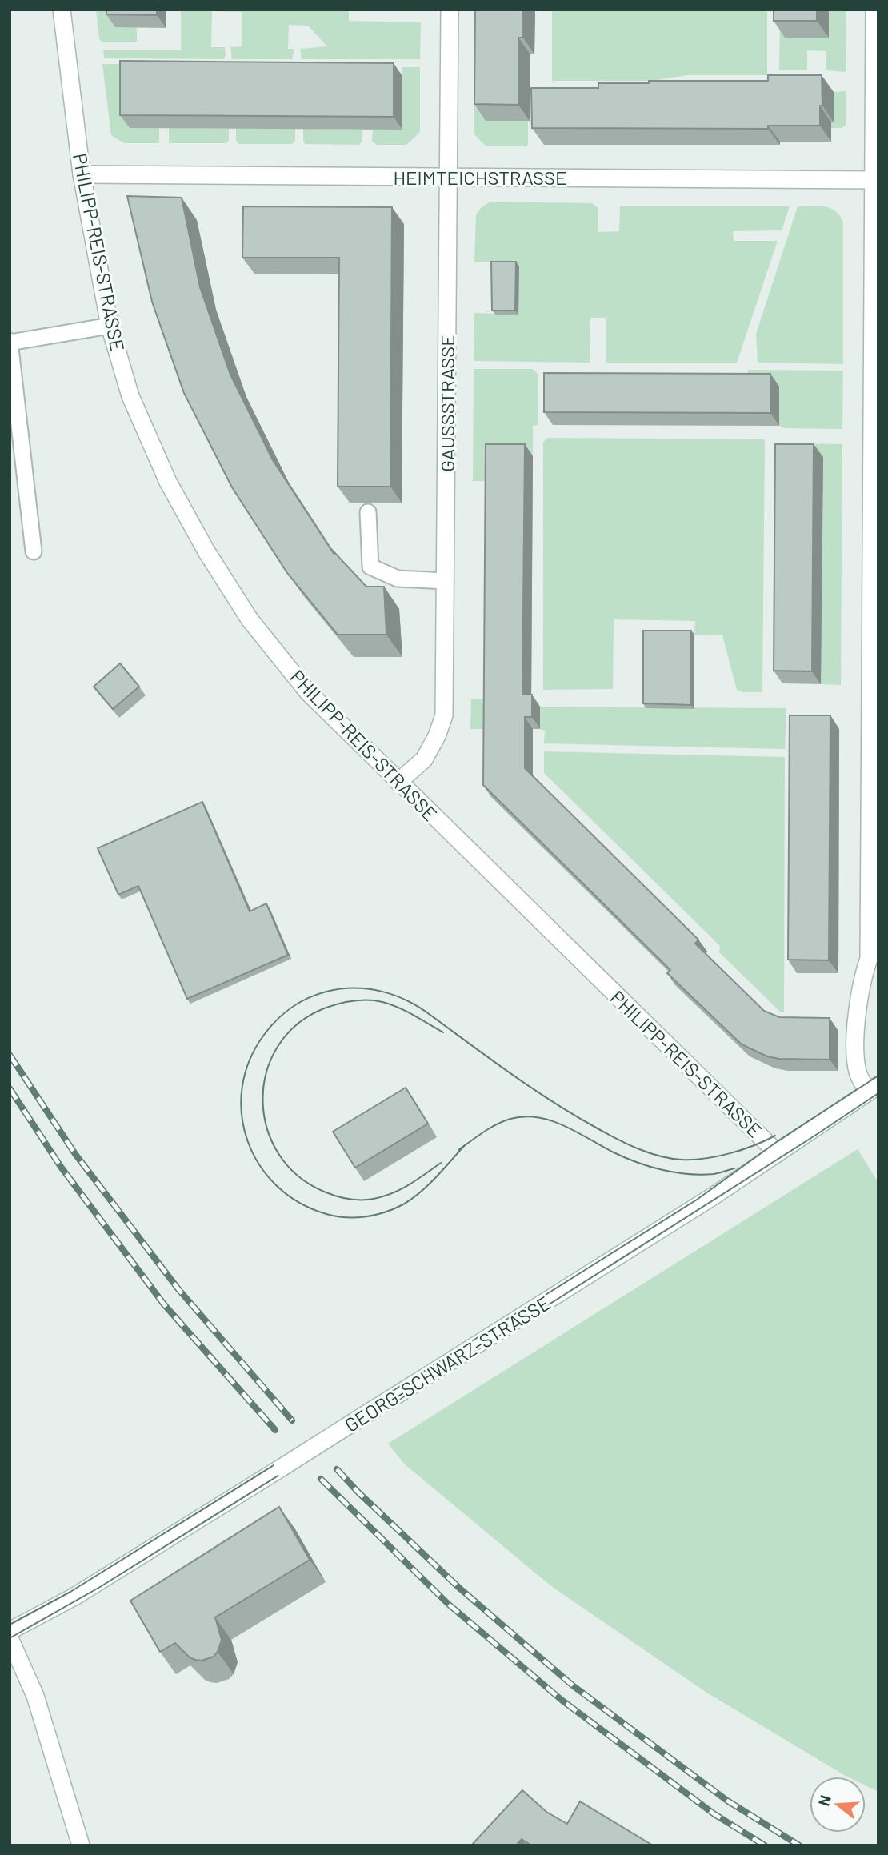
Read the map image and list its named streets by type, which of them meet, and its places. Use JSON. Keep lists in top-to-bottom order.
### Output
{
  "streets": {
    "street": [
      "HEIMTEICHSTRASSE",
      "PHILIPP-REIS-STRASSE",
      "GAUSSSTRASSE",
      "GEORG-SCHWARZ-STRASSE"
    ]
  },
  "crossings": [
    ["HEIMTEICHSTRASSE", "PHILIPP-REIS-STRASSE"],
    ["HEIMTEICHSTRASSE", "GAUSSSTRASSE"],
    ["PHILIPP-REIS-STRASSE", "GAUSSSTRASSE"],
    ["PHILIPP-REIS-STRASSE", "GEORG-SCHWARZ-STRASSE"]
  ],
  "north": "left"
}
